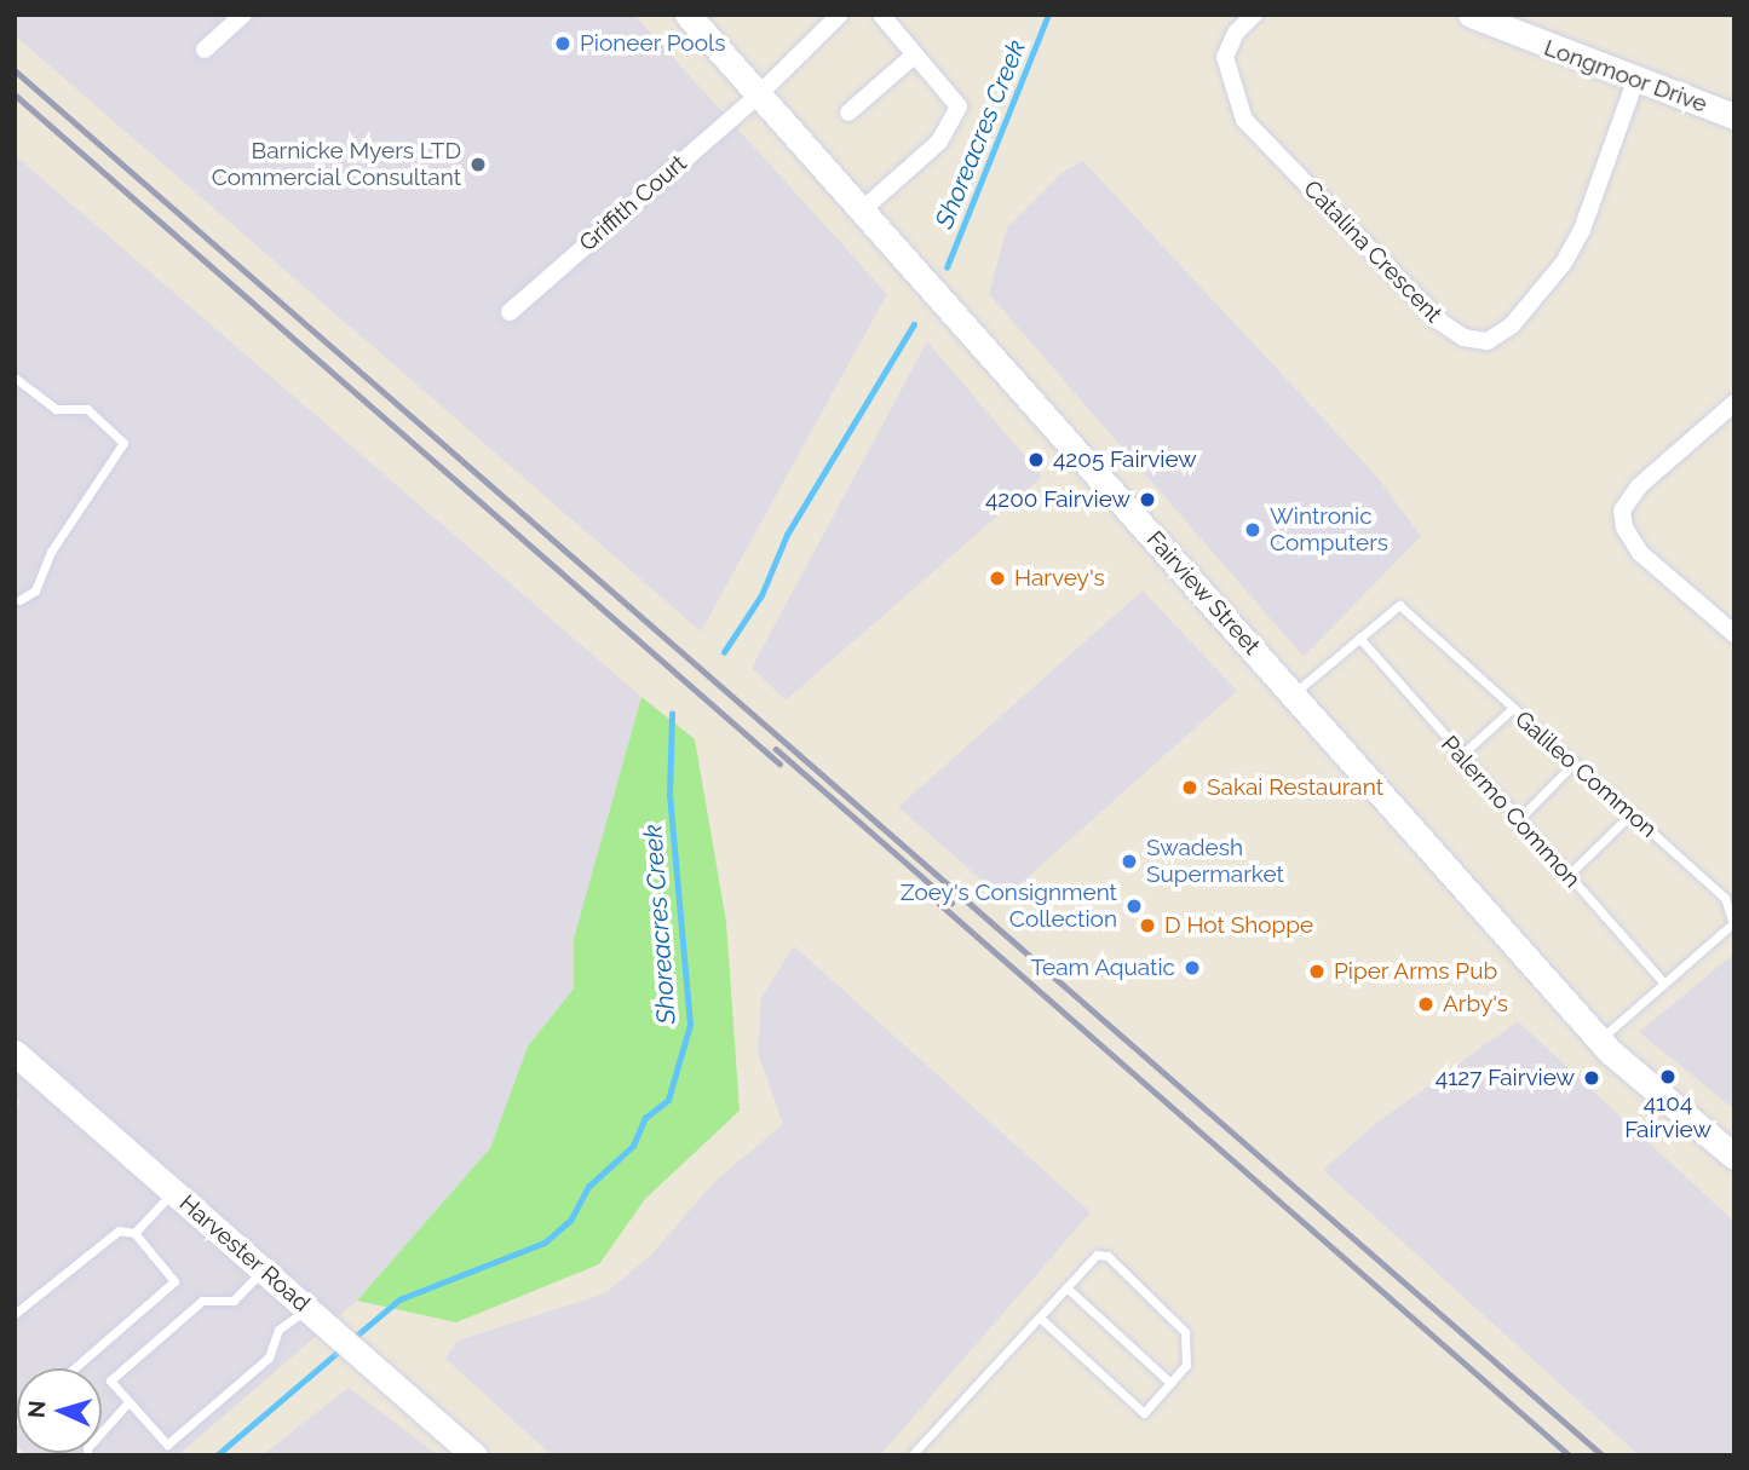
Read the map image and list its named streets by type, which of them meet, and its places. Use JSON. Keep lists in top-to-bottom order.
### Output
{
  "streets": {
    "main road": ["Longmoor Drive", "Fairview Street", "Harvester Road"],
    "street": ["Griffith Court", "Catalina Crescent"],
    "lane": ["Galileo Common", "Palermo Common"]
  },
  "crossings": [
    ["Longmoor Drive", "Catalina Crescent"],
    ["Griffith Court", "Fairview Street"],
    ["Fairview Street", "Galileo Common"],
    ["Galileo Common", "Palermo Common"]
  ],
  "water": ["Shoreacres Creek"],
  "places": [
    "Pioneer Pools",
    "Barnicke Myers LTD Commercial Consultant",
    "4205 Fairview",
    "4200 Fairview",
    "Wintronic Computers",
    "Harvey's",
    "Sakai Restaurant",
    "Swadesh Supermarket",
    "Zoey's Consignment Collection",
    "D Hot Shoppe",
    "Team Aquatic",
    "Piper Arms Pub",
    "Arby's",
    "4104 Fairview",
    "4127 Fairview"
  ],
  "north": "left"
}
